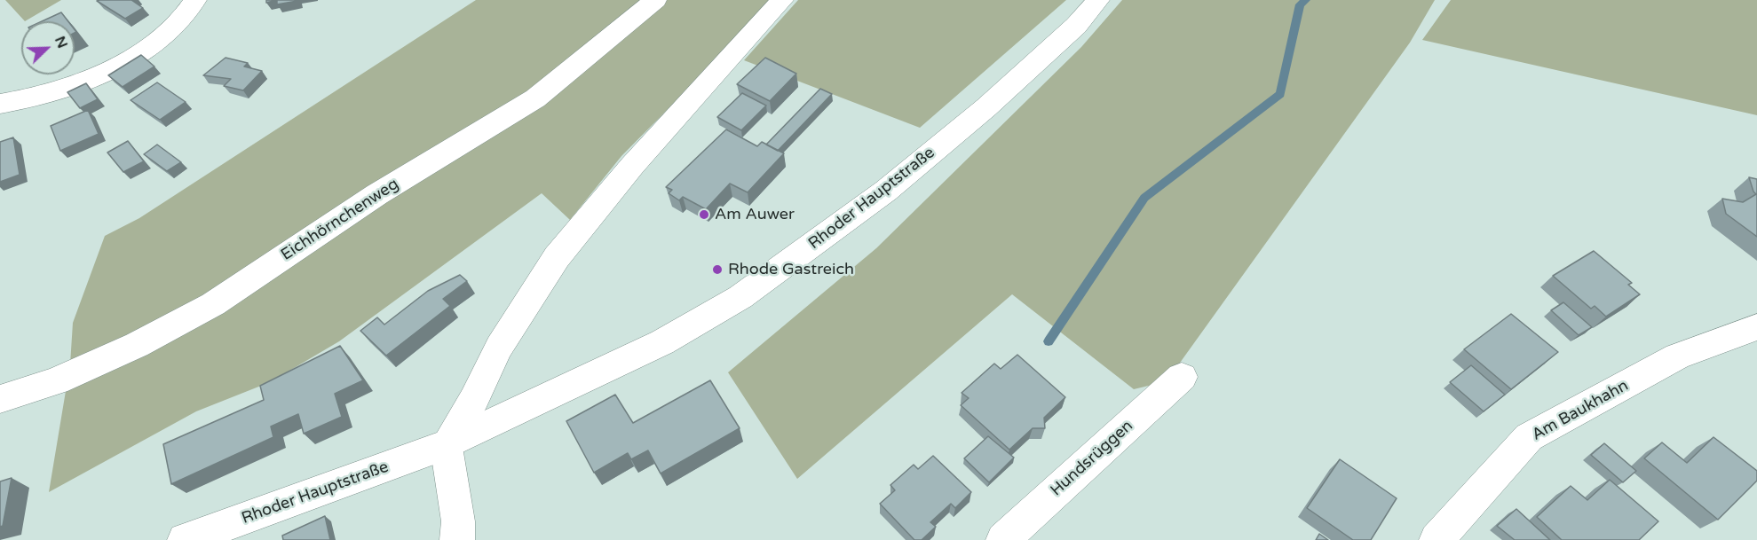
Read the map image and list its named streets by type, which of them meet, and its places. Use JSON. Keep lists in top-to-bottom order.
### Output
{
  "streets": {
    "street": [
      "Rhoder Hauptstraße",
      "Eichhörnchenweg",
      "Am Baukhahn",
      "Hundsrüggen"
    ]
  },
  "places": ["Am Auwer", "Rhode Gastreich"],
  "north": "top right"
}
